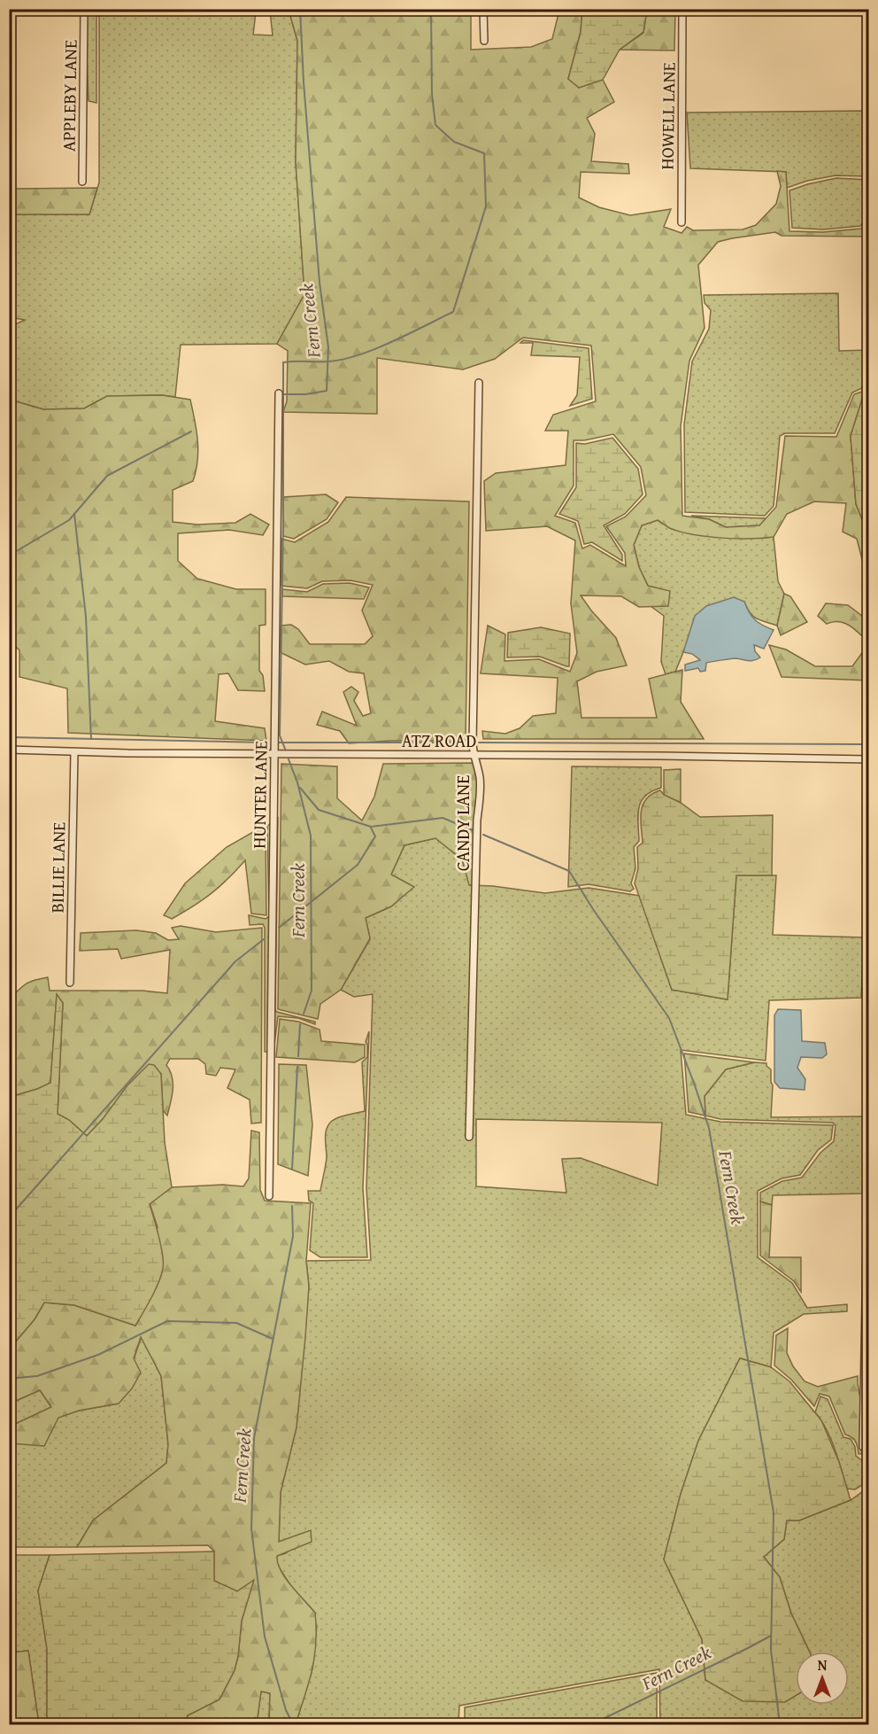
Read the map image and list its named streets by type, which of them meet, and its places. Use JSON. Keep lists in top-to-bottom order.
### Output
{
  "streets": {
    "street": [
      "APPLEBY LANE",
      "HOWELL LANE",
      "ATZ ROAD",
      "HUNTER LANE",
      "CANDY LANE",
      "BILLIE LANE"
    ]
  },
  "crossings": [
    ["ATZ ROAD", "HUNTER LANE"],
    ["ATZ ROAD", "CANDY LANE"],
    ["ATZ ROAD", "BILLIE LANE"]
  ],
  "water": ["Fern Creek"],
  "north": "top"
}
